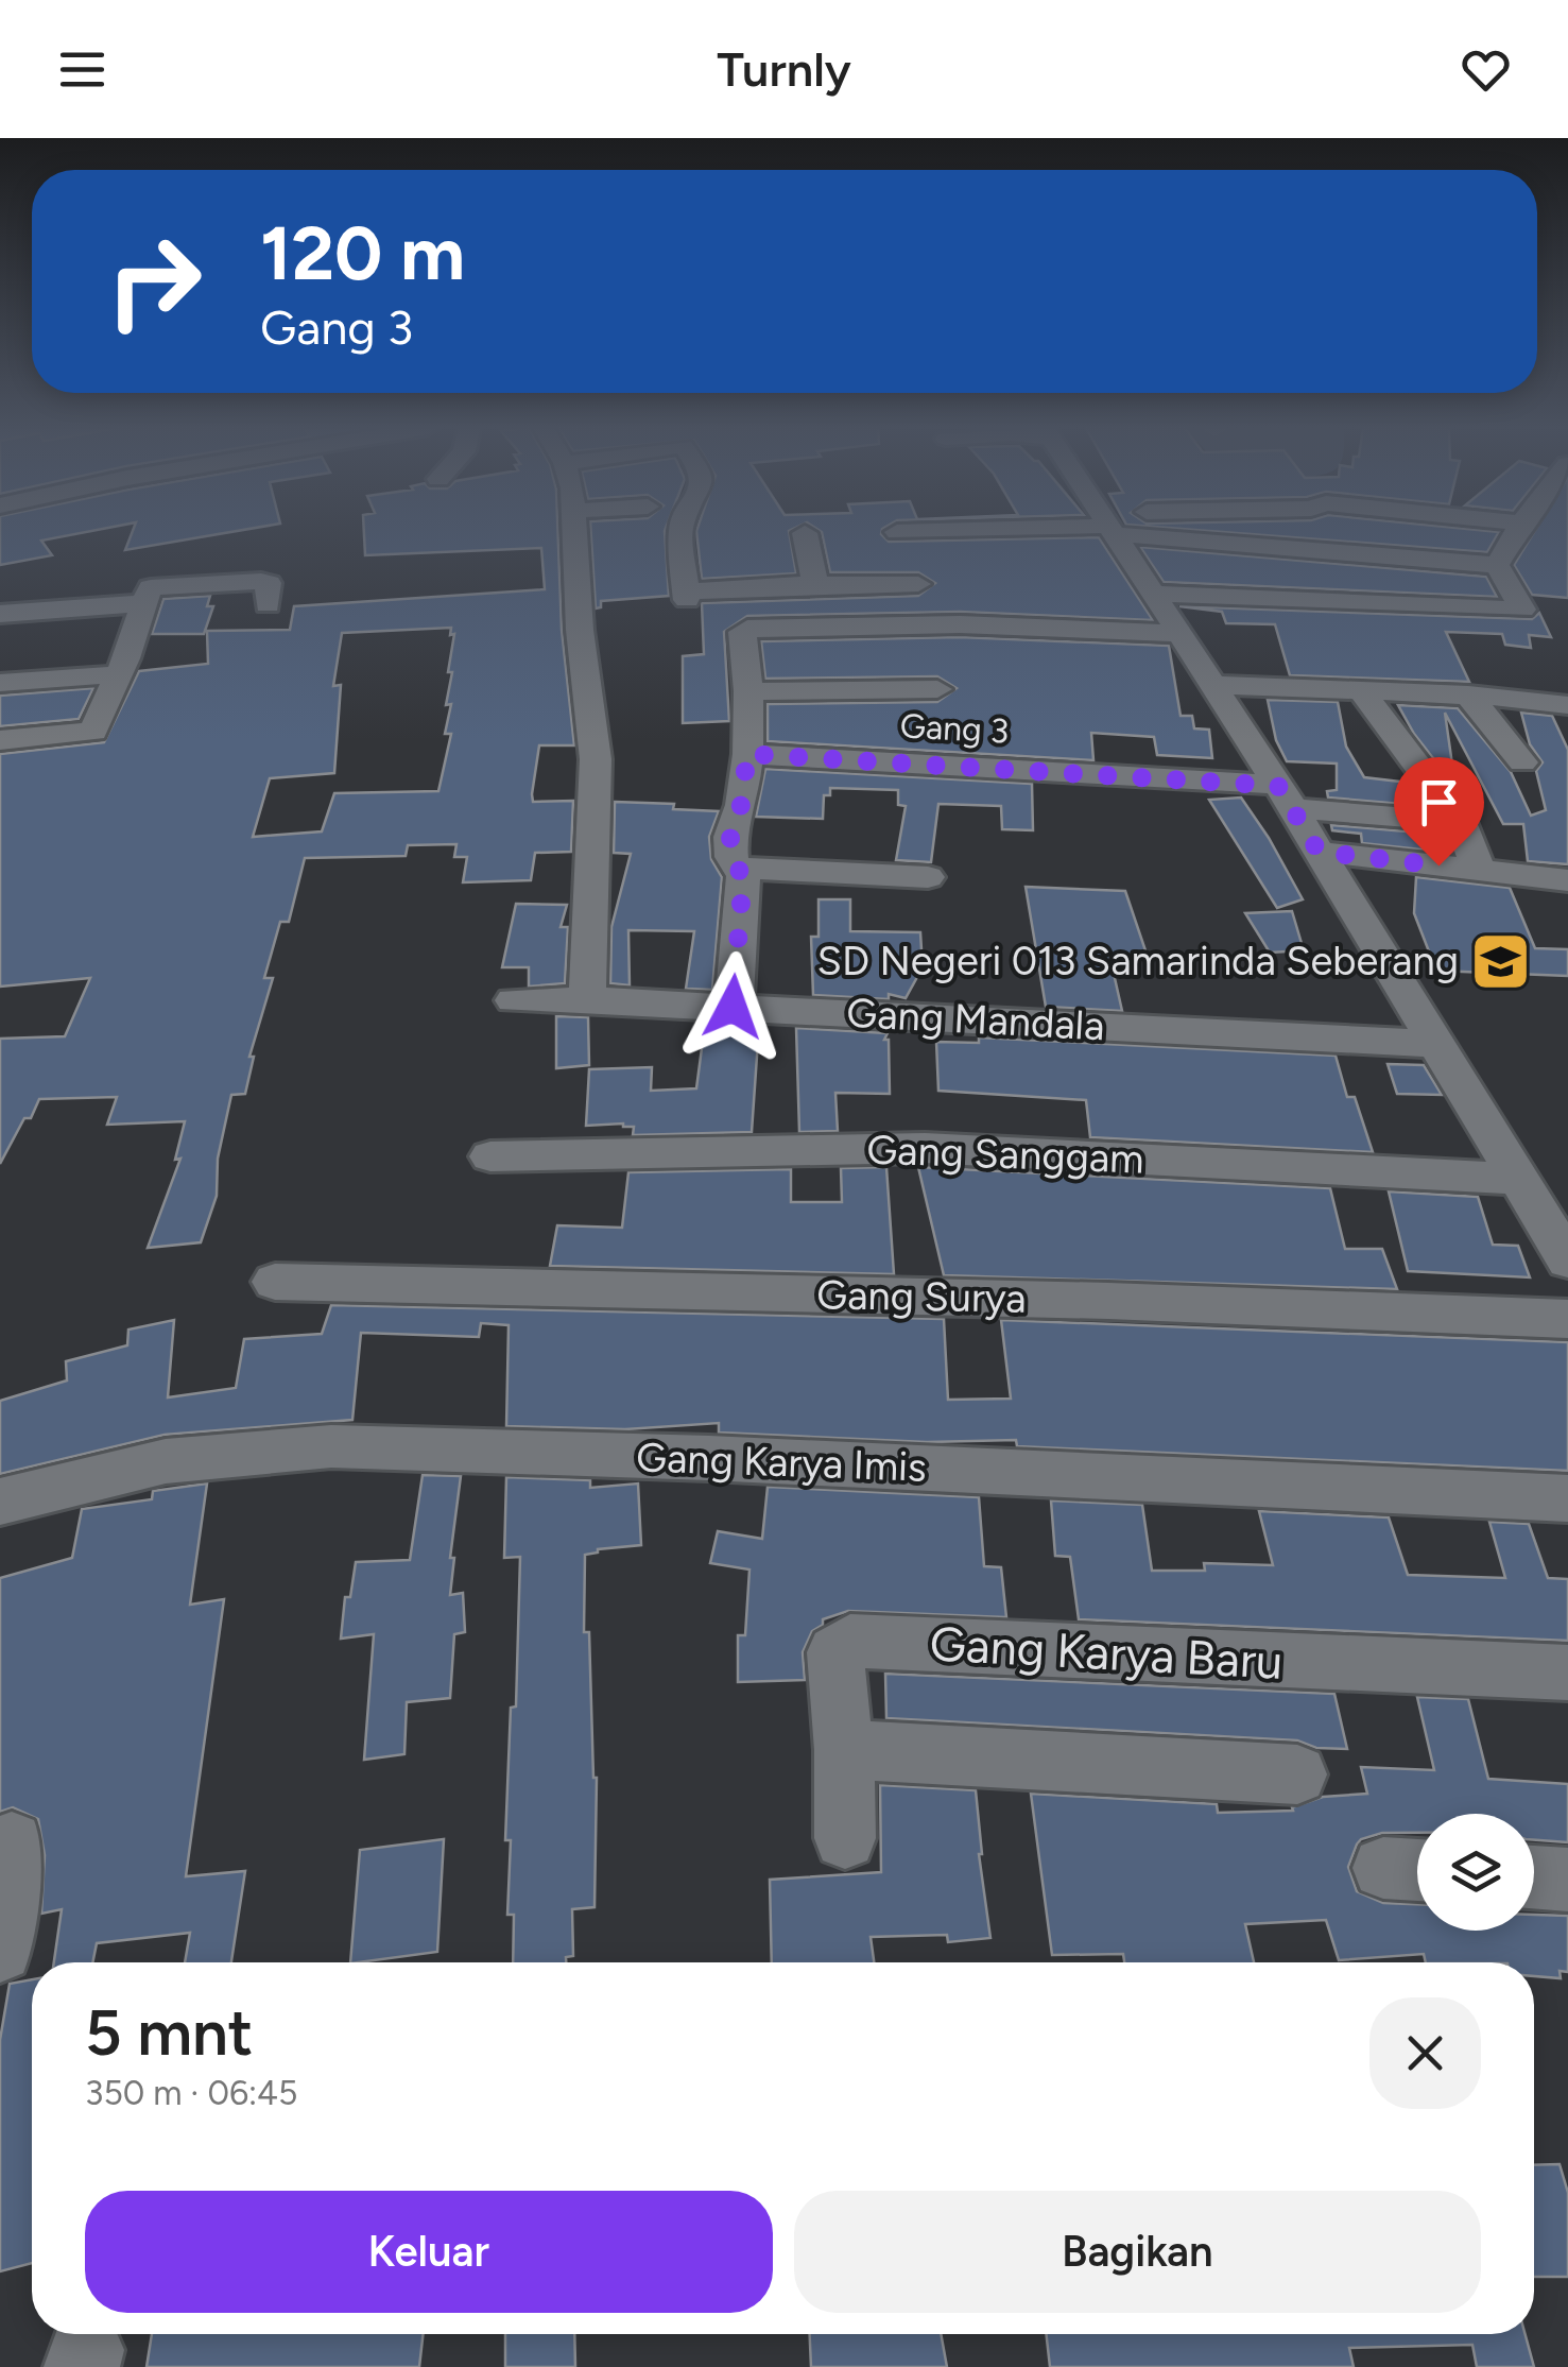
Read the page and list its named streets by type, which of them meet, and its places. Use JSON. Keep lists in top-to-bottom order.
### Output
{
  "streets": {
    "street": [
      "Gang 3",
      "Gang Mandala",
      "Gang Sanggam",
      "Gang Surya",
      "Gang Karya Imis",
      "Gang Karya Baru"
    ]
  },
  "places": {
    "school or university": ["SD Negeri 013 Samarinda Seberang"]
  },
  "page": {
    "header": "Turnly",
    "turn": ["120 m", "Gang 3"],
    "heading": ["5 mnt", "350 m · 06:45"],
    "buttons": ["Keluar", "Bagikan"]
  }
}
